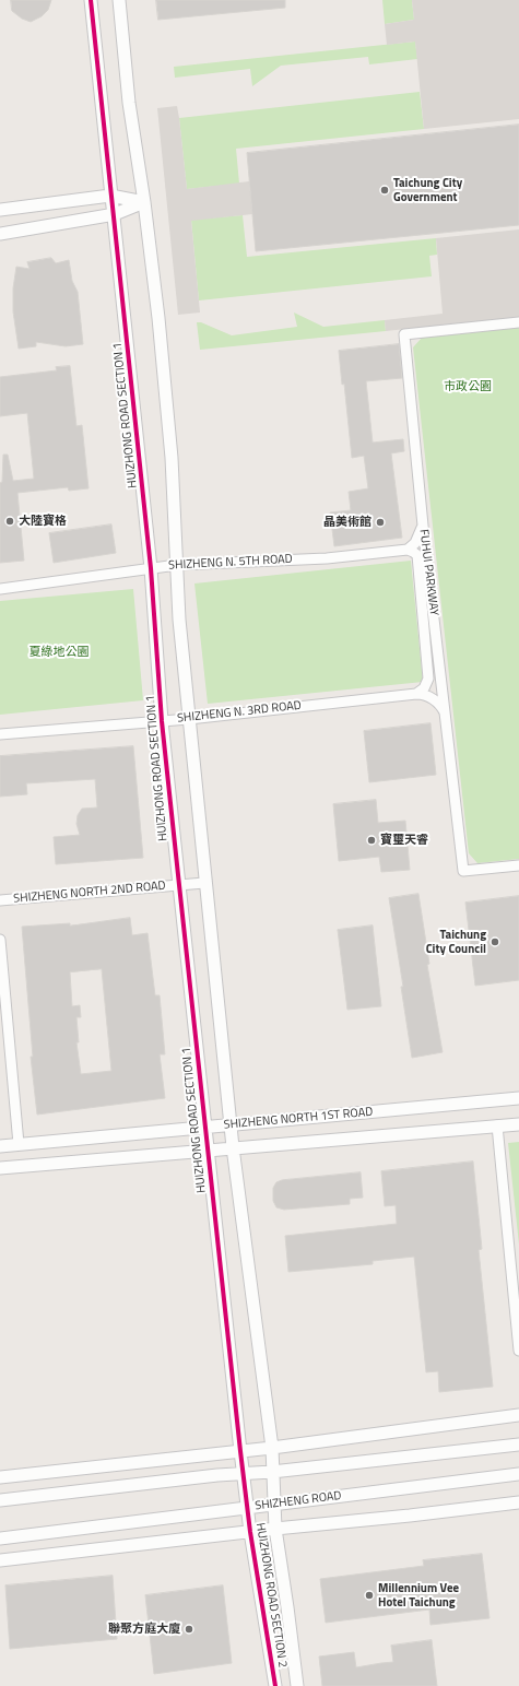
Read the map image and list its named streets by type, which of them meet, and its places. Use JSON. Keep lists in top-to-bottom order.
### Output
{
  "streets": {
    "street": [
      "HUIZHONG ROAD SECTION 1",
      "SHIZHENG N. 5TH ROAD",
      "FUHUI PARKWAY",
      "SHIZHENG N. 3RD ROAD",
      "SHIZHENG NORTH 2ND ROAD",
      "SHIZHENG NORTH 1ST ROAD",
      "SHIZHENG ROAD",
      "HUIZHONG ROAD SECTION 2"
    ]
  },
  "crossings": [
    ["HUIZHONG ROAD SECTION 1", "SHIZHENG N. 5TH ROAD"],
    ["HUIZHONG ROAD SECTION 1", "SHIZHENG N. 3RD ROAD"],
    ["HUIZHONG ROAD SECTION 1", "SHIZHENG NORTH 2ND ROAD"],
    ["HUIZHONG ROAD SECTION 1", "SHIZHENG NORTH 1ST ROAD"],
    ["HUIZHONG ROAD SECTION 1", "SHIZHENG ROAD"],
    ["HUIZHONG ROAD SECTION 1", "HUIZHONG ROAD SECTION 2"],
    ["FUHUI PARKWAY", "SHIZHENG N. 3RD ROAD"],
    ["SHIZHENG ROAD", "HUIZHONG ROAD SECTION 2"]
  ],
  "parks": ["市政公園", "夏綠地公園"],
  "places": [
    "Taichung City Government",
    "大陸寶格",
    "晶美術館",
    "寶璽天睿",
    "Taichung City Council",
    "Millennium Vee Hotel Taichung",
    "聯聚方庭大廈"
  ]
}
